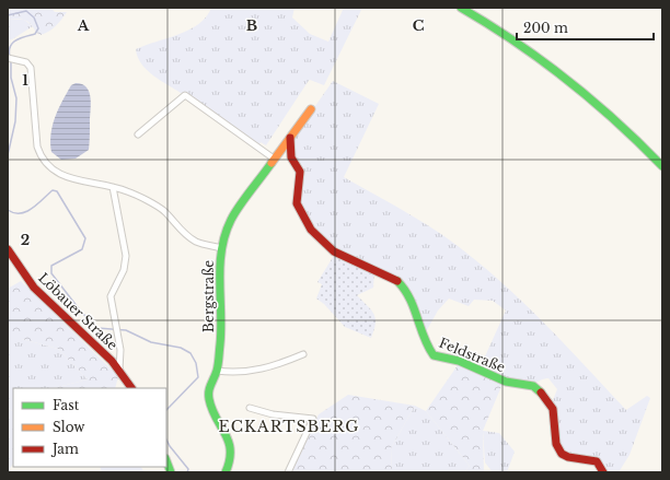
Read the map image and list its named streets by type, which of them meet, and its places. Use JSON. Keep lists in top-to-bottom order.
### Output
{
  "streets": {
    "main road": ["Bergstraße", "Löbauer Straße", "Feldstraße"]
  },
  "crossings": [
    ["Bergstraße", "Feldstraße"]
  ],
  "districts": ["ECKARTSBERG"],
  "legend": ["Fast", "Slow", "Jam"],
  "scale_bar": "200 m",
  "grid": {
    "columns": ["A", "B", "C"],
    "rows": ["1", "2"]
  }
}
